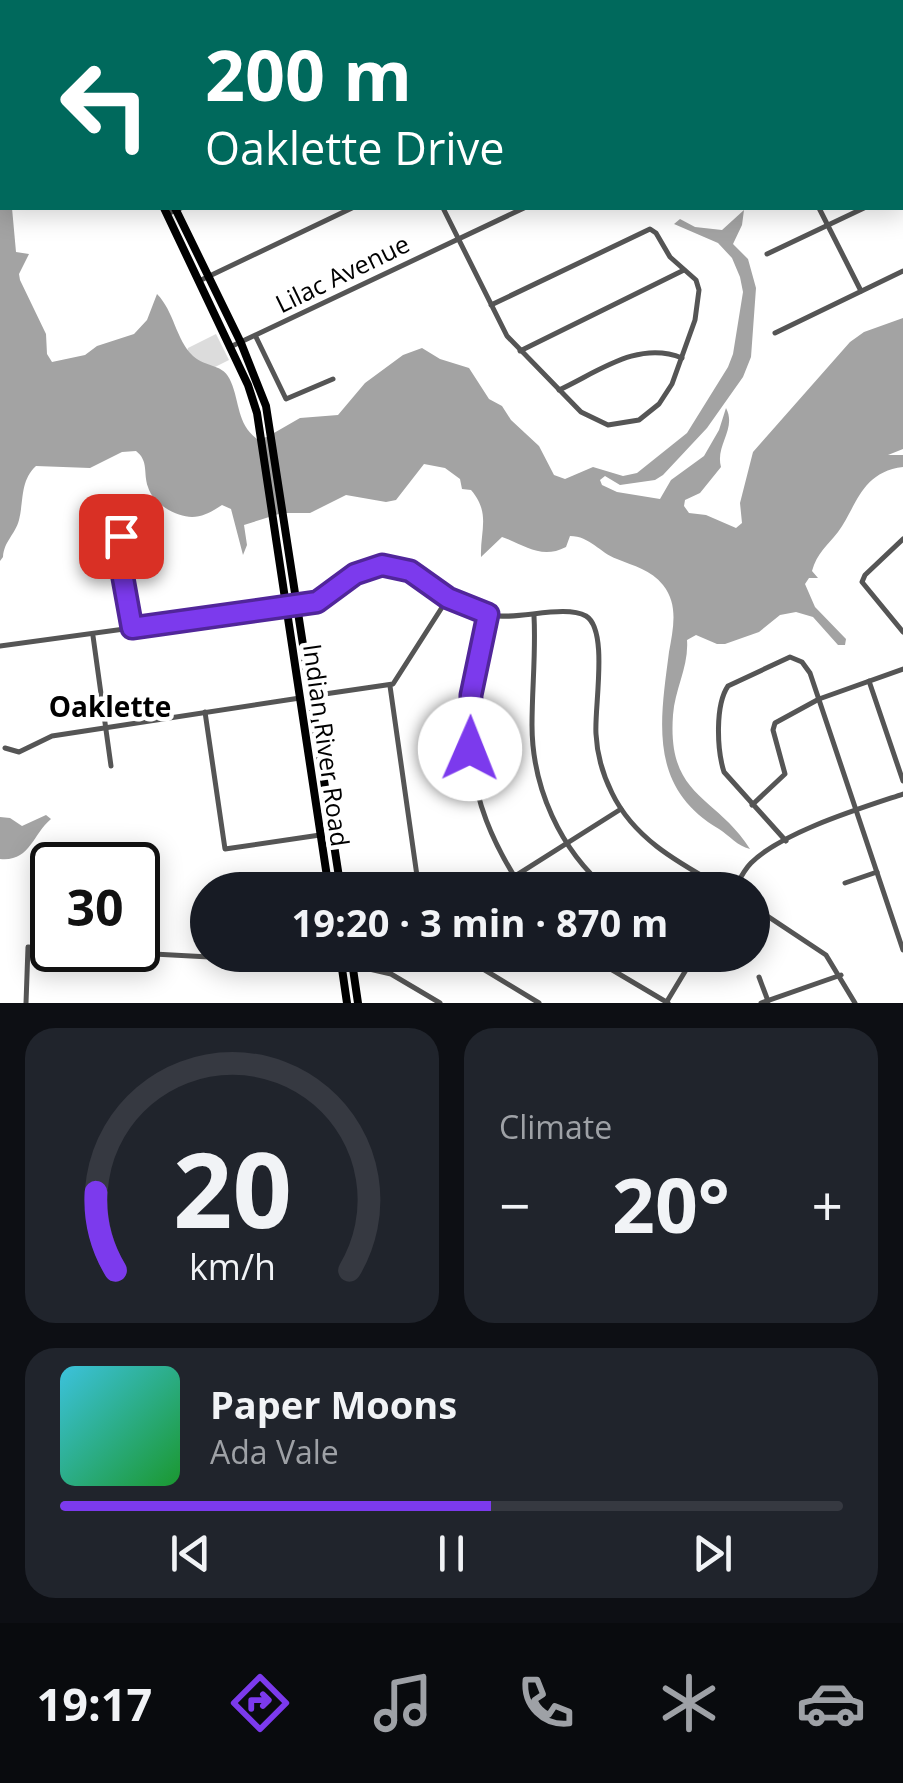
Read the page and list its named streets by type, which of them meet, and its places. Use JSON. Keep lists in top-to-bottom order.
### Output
{
  "streets": {
    "main road": ["Indian River Road"],
    "street": ["Lilac Avenue"]
  },
  "crossings": [
    ["Lilac Avenue", "Indian River Road"]
  ],
  "districts": ["Oaklette"],
  "page": {
    "turn": ["200 m", "Oaklette Drive"],
    "limit": "30",
    "trip": "19:20 · 3 min · 870 m",
    "tile": "Climate",
    "heat": ["−", "20°", "+"],
    "song": ["Paper Moons", "Ada Vale"],
    "tabs": "19:17",
    "gauge": ["20", "km/h"]
  }
}
